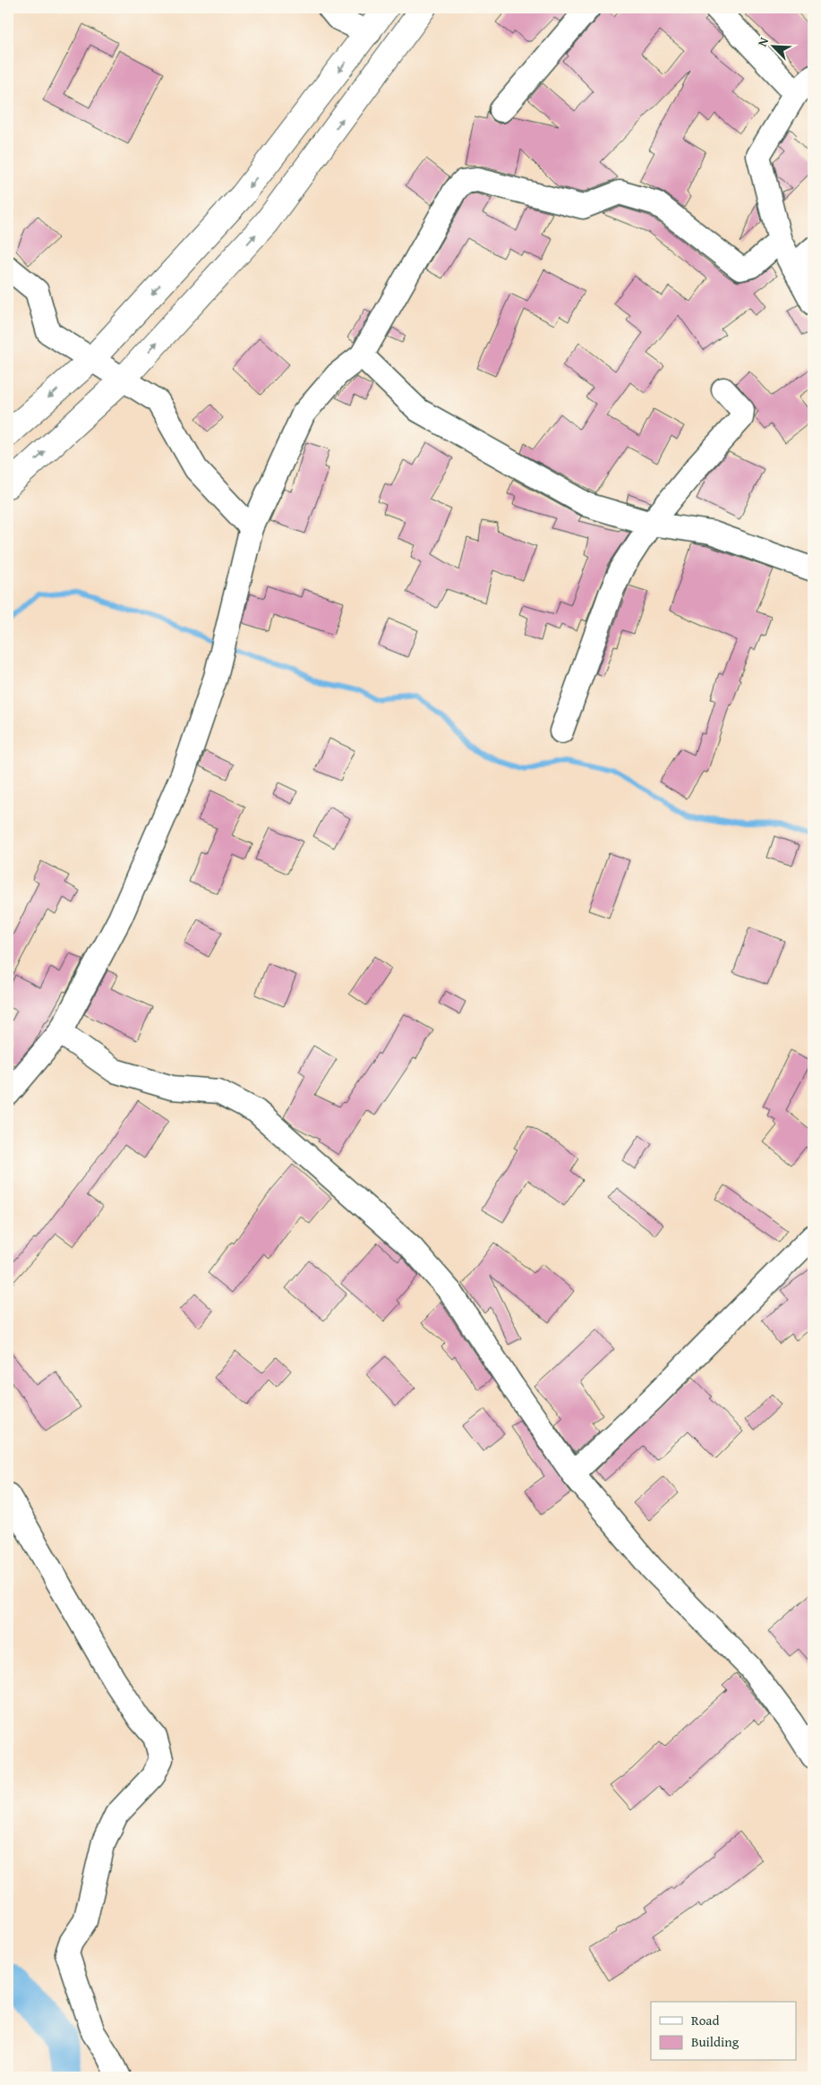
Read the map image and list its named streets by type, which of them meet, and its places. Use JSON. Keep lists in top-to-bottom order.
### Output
{
  "legend": ["Road", "Building"],
  "north": "top left"
}
